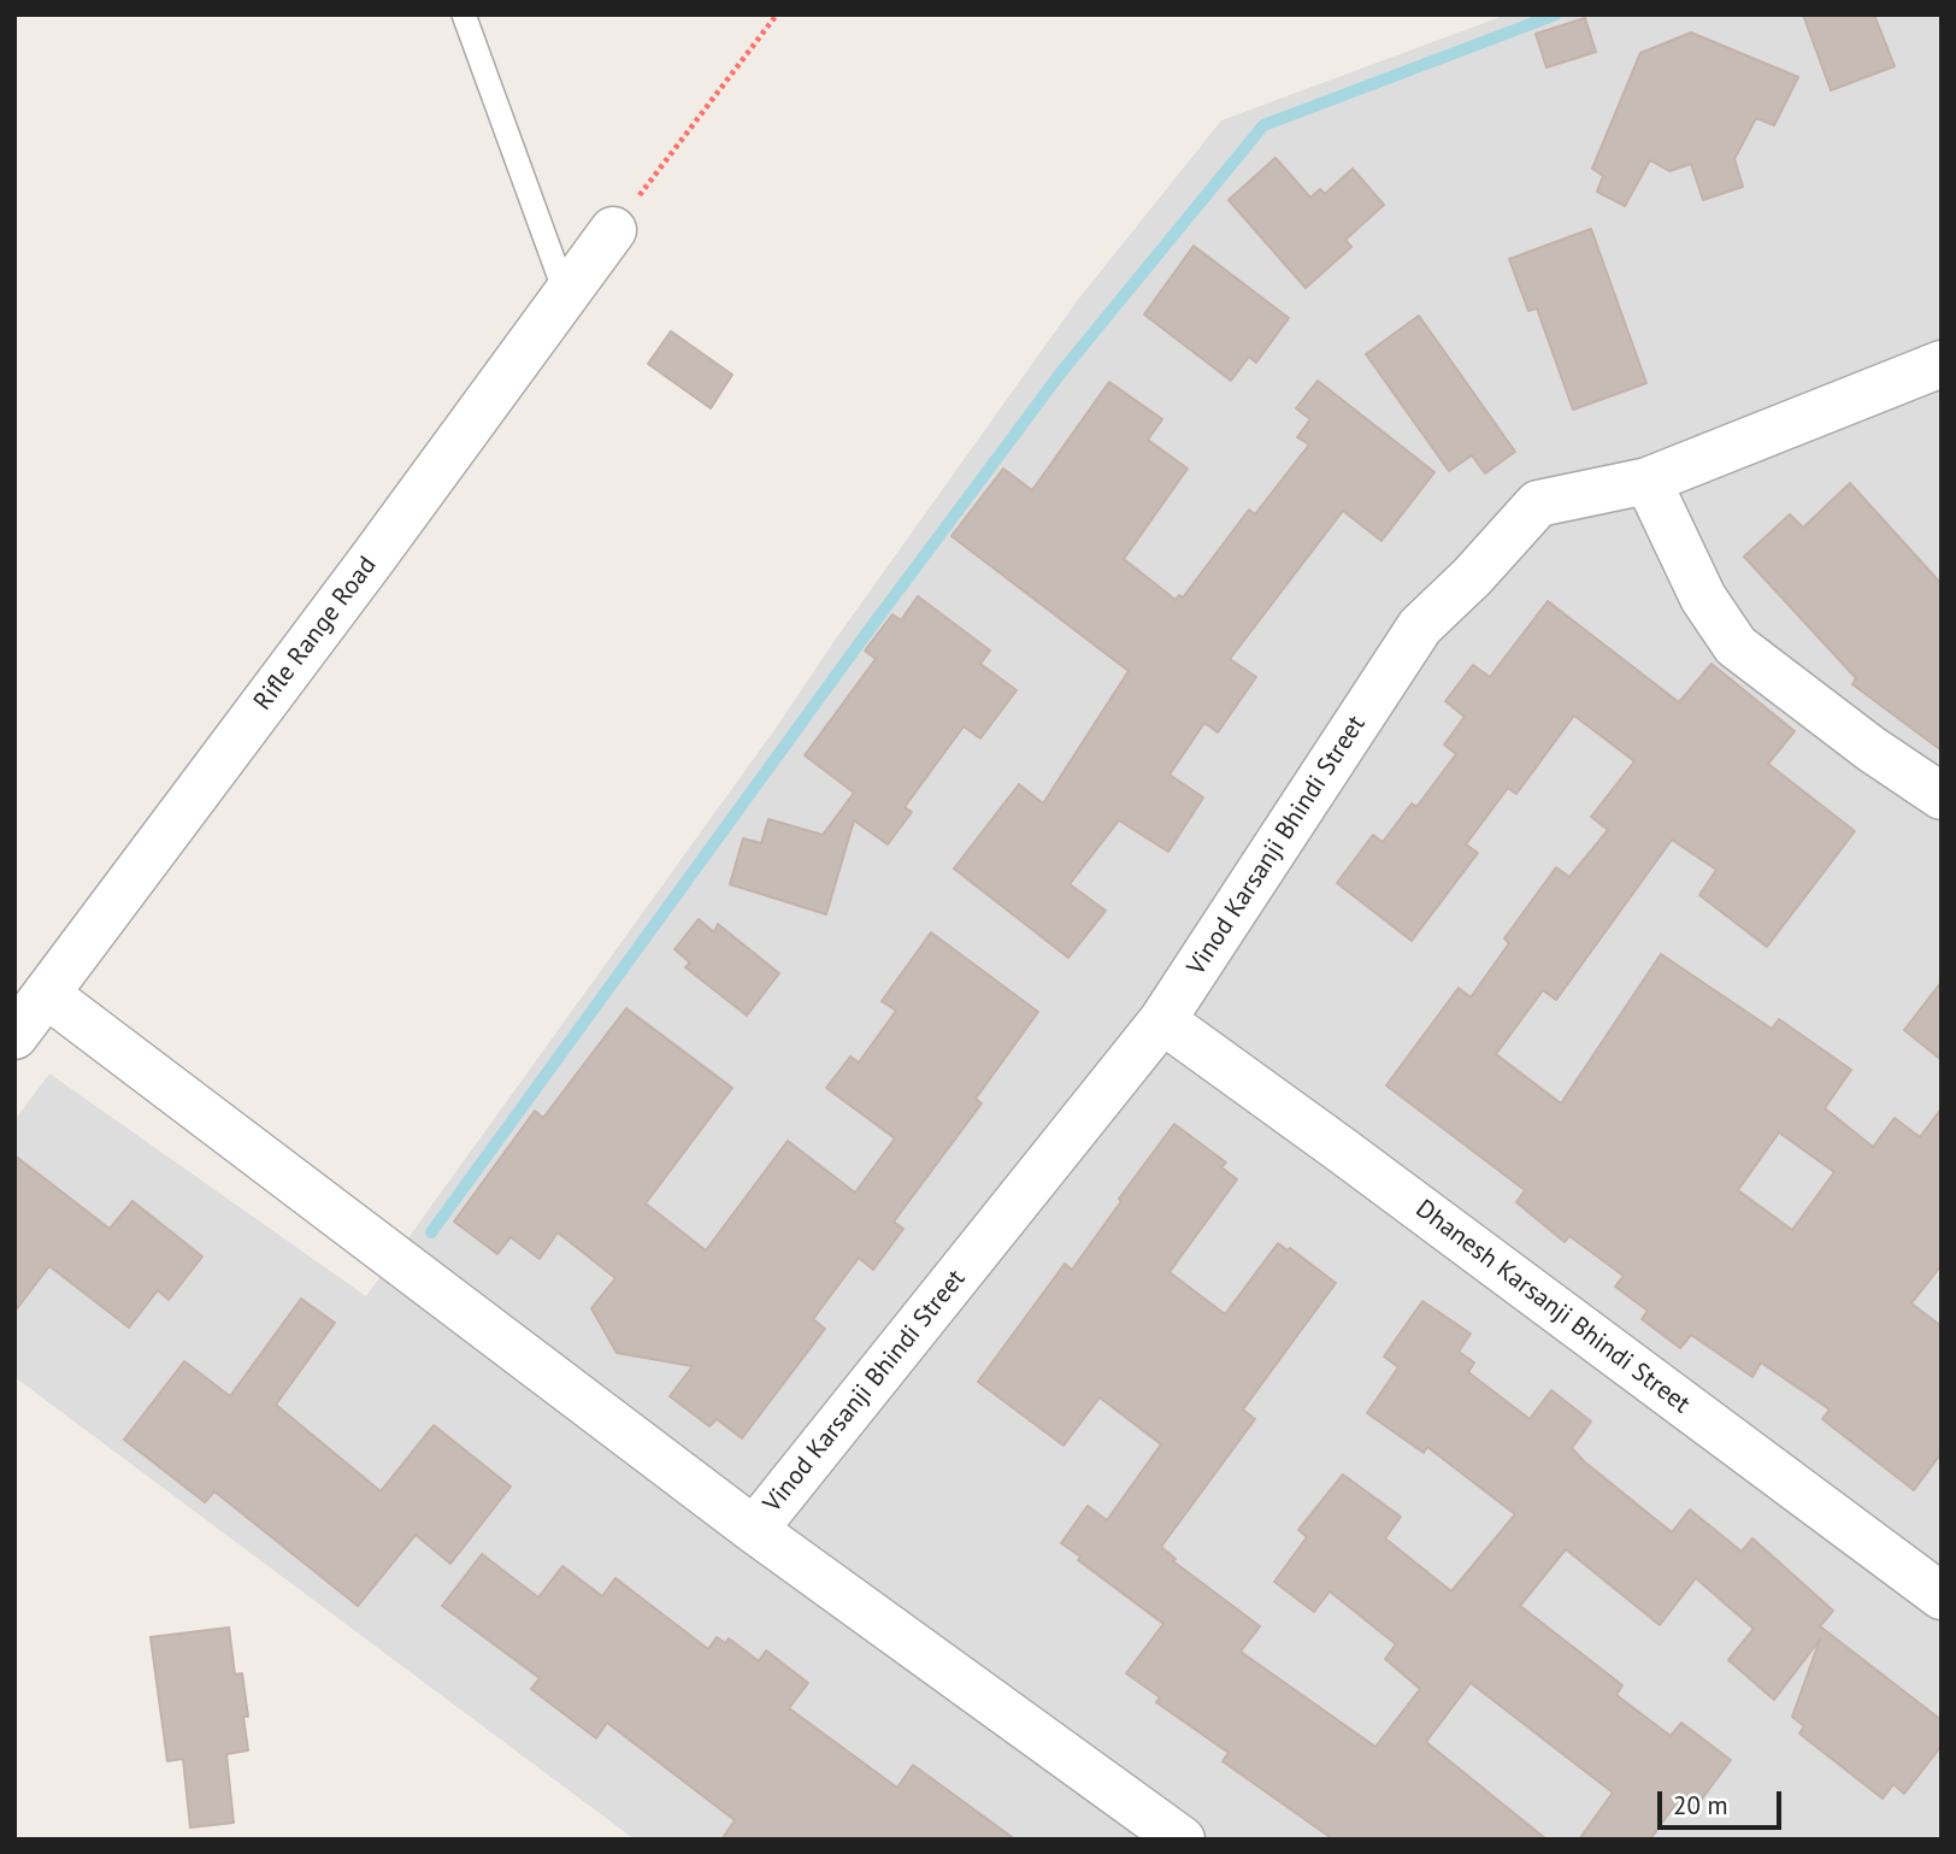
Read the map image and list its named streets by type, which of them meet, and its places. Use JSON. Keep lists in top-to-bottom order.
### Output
{
  "streets": {
    "street": ["Rifle Range Road", "Vinod Karsanji Bhindi Street", "Dhanesh Karsanji Bhindi Street"]
  },
  "crossings": [
    ["Vinod Karsanji Bhindi Street", "Dhanesh Karsanji Bhindi Street"]
  ],
  "scale_bar": "20 m"
}
